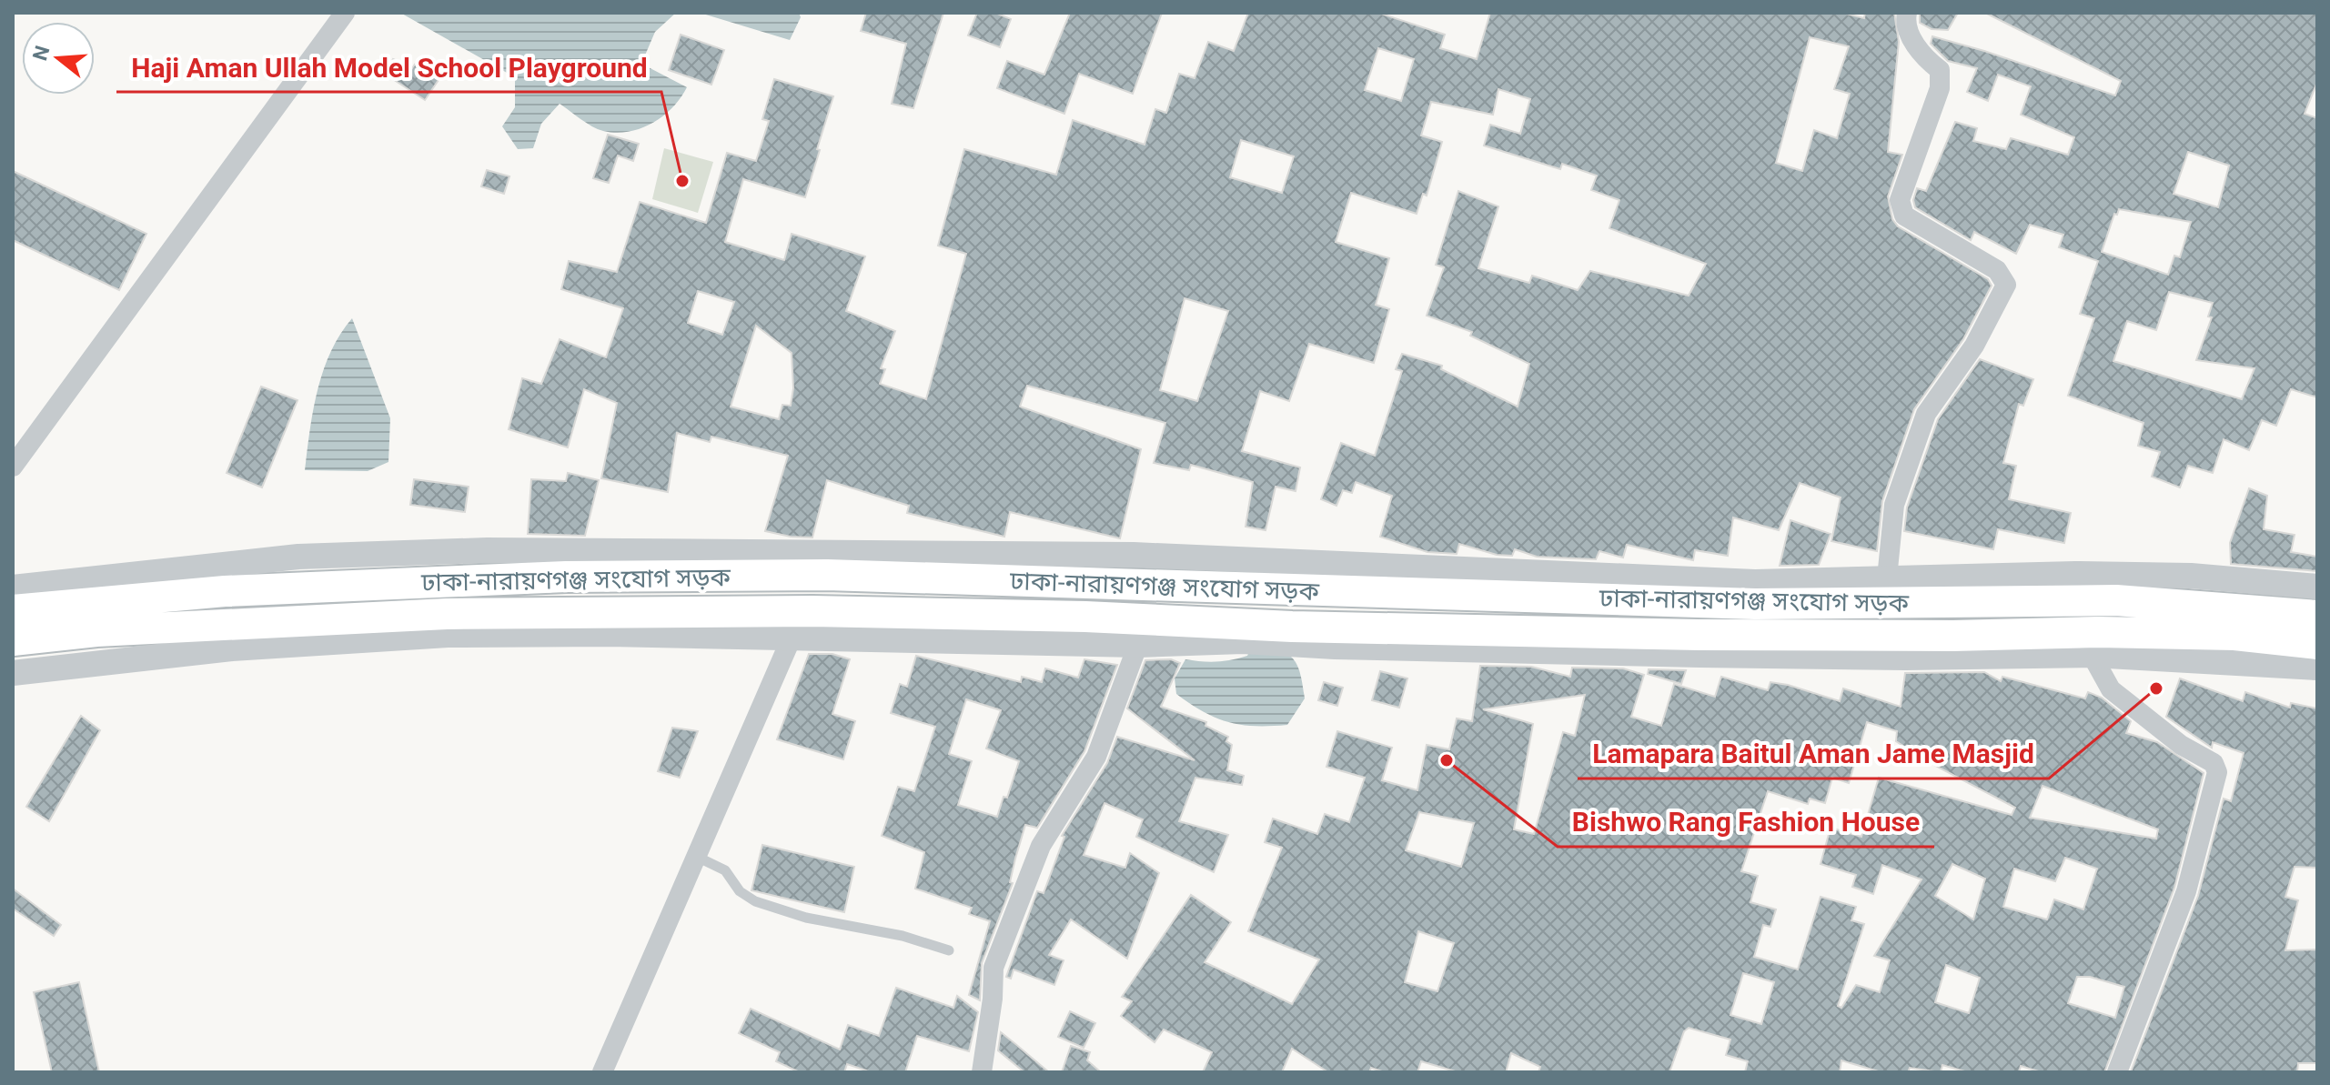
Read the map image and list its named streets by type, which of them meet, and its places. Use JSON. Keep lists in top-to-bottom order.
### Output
{
  "streets": {
    "main road": ["ঢাকা-নারায়ণগঞ্জ সংযোগ সড়ক"]
  },
  "places": ["Haji Aman Ullah Model School Playground", "Lamapara Baitul Aman Jame Masjid", "Bishwo Rang Fashion House"],
  "north": "left"
}
